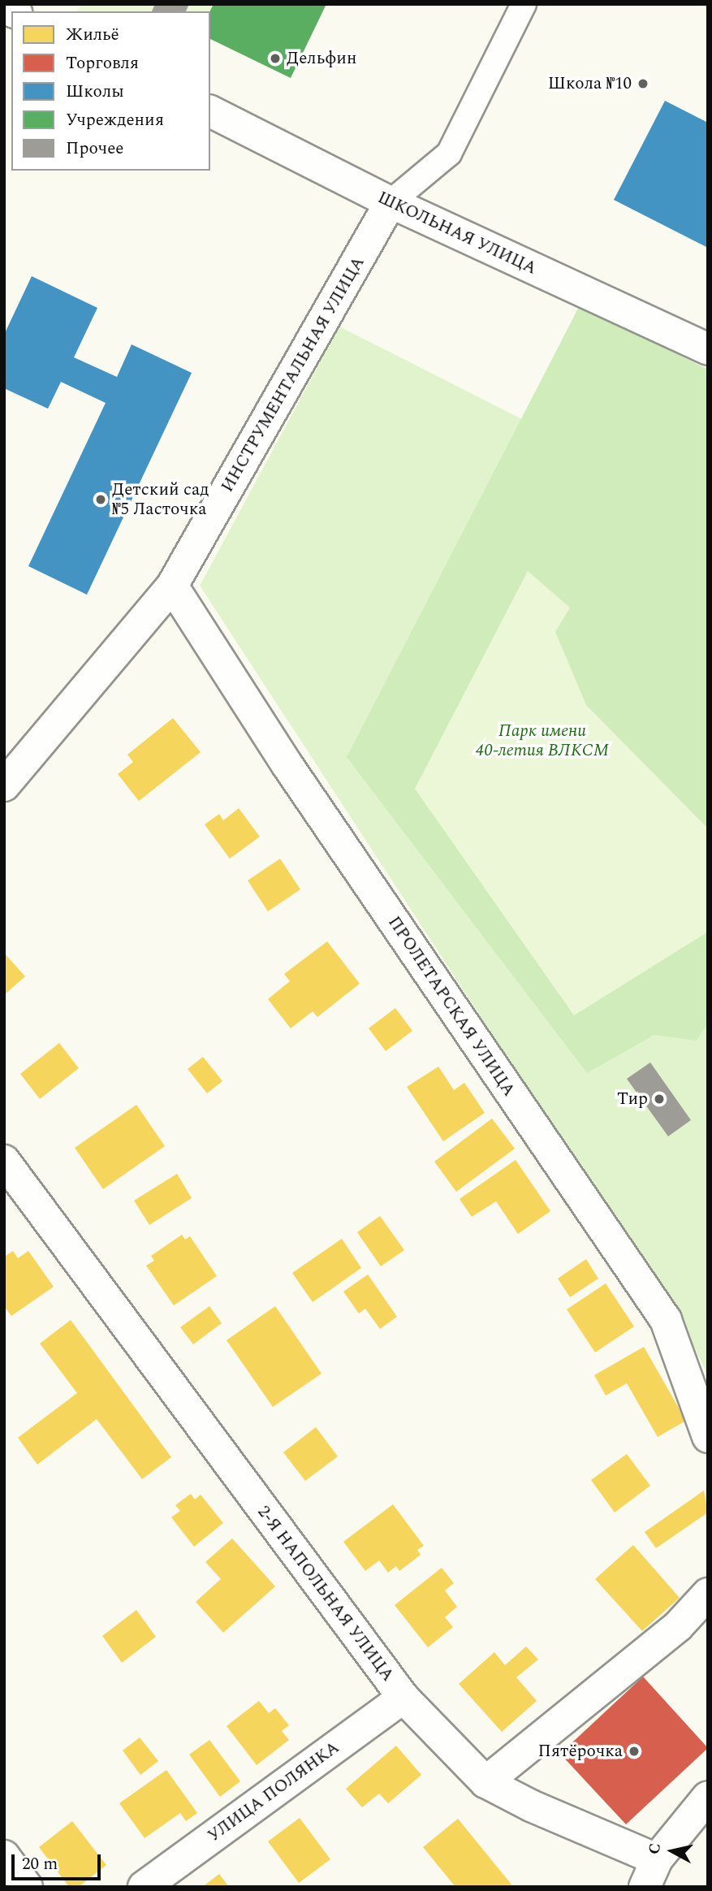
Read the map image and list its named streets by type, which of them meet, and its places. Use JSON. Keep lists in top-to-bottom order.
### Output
{
  "streets": {
    "street": [
      "ШКОЛЬНАЯ УЛИЦА",
      "ИНСТРУМЕНТАЛЬНАЯ УЛИЦА",
      "ПРОЛЕТАРСКАЯ УЛИЦА",
      "2-Я НАПОЛЬНАЯ УЛИЦА",
      "УЛИЦА ПОЛЯНКА"
    ]
  },
  "crossings": [
    ["ШКОЛЬНАЯ УЛИЦА", "ИНСТРУМЕНТАЛЬНАЯ УЛИЦА"],
    ["ИНСТРУМЕНТАЛЬНАЯ УЛИЦА", "ПРОЛЕТАРСКАЯ УЛИЦА"],
    ["2-Я НАПОЛЬНАЯ УЛИЦА", "УЛИЦА ПОЛЯНКА"]
  ],
  "parks": ["Парк имени 40-летия ВЛКСМ"],
  "places": [
    "Дельфин",
    "Школа №10",
    "Детский сад №5 Ласточка",
    "Тир",
    "Пятёрочка"
  ],
  "legend": [
    "Жильё",
    "Торговля",
    "Школы",
    "Учреждения",
    "Прочее"
  ],
  "scale_bar": "20 m",
  "north": "left"
}
